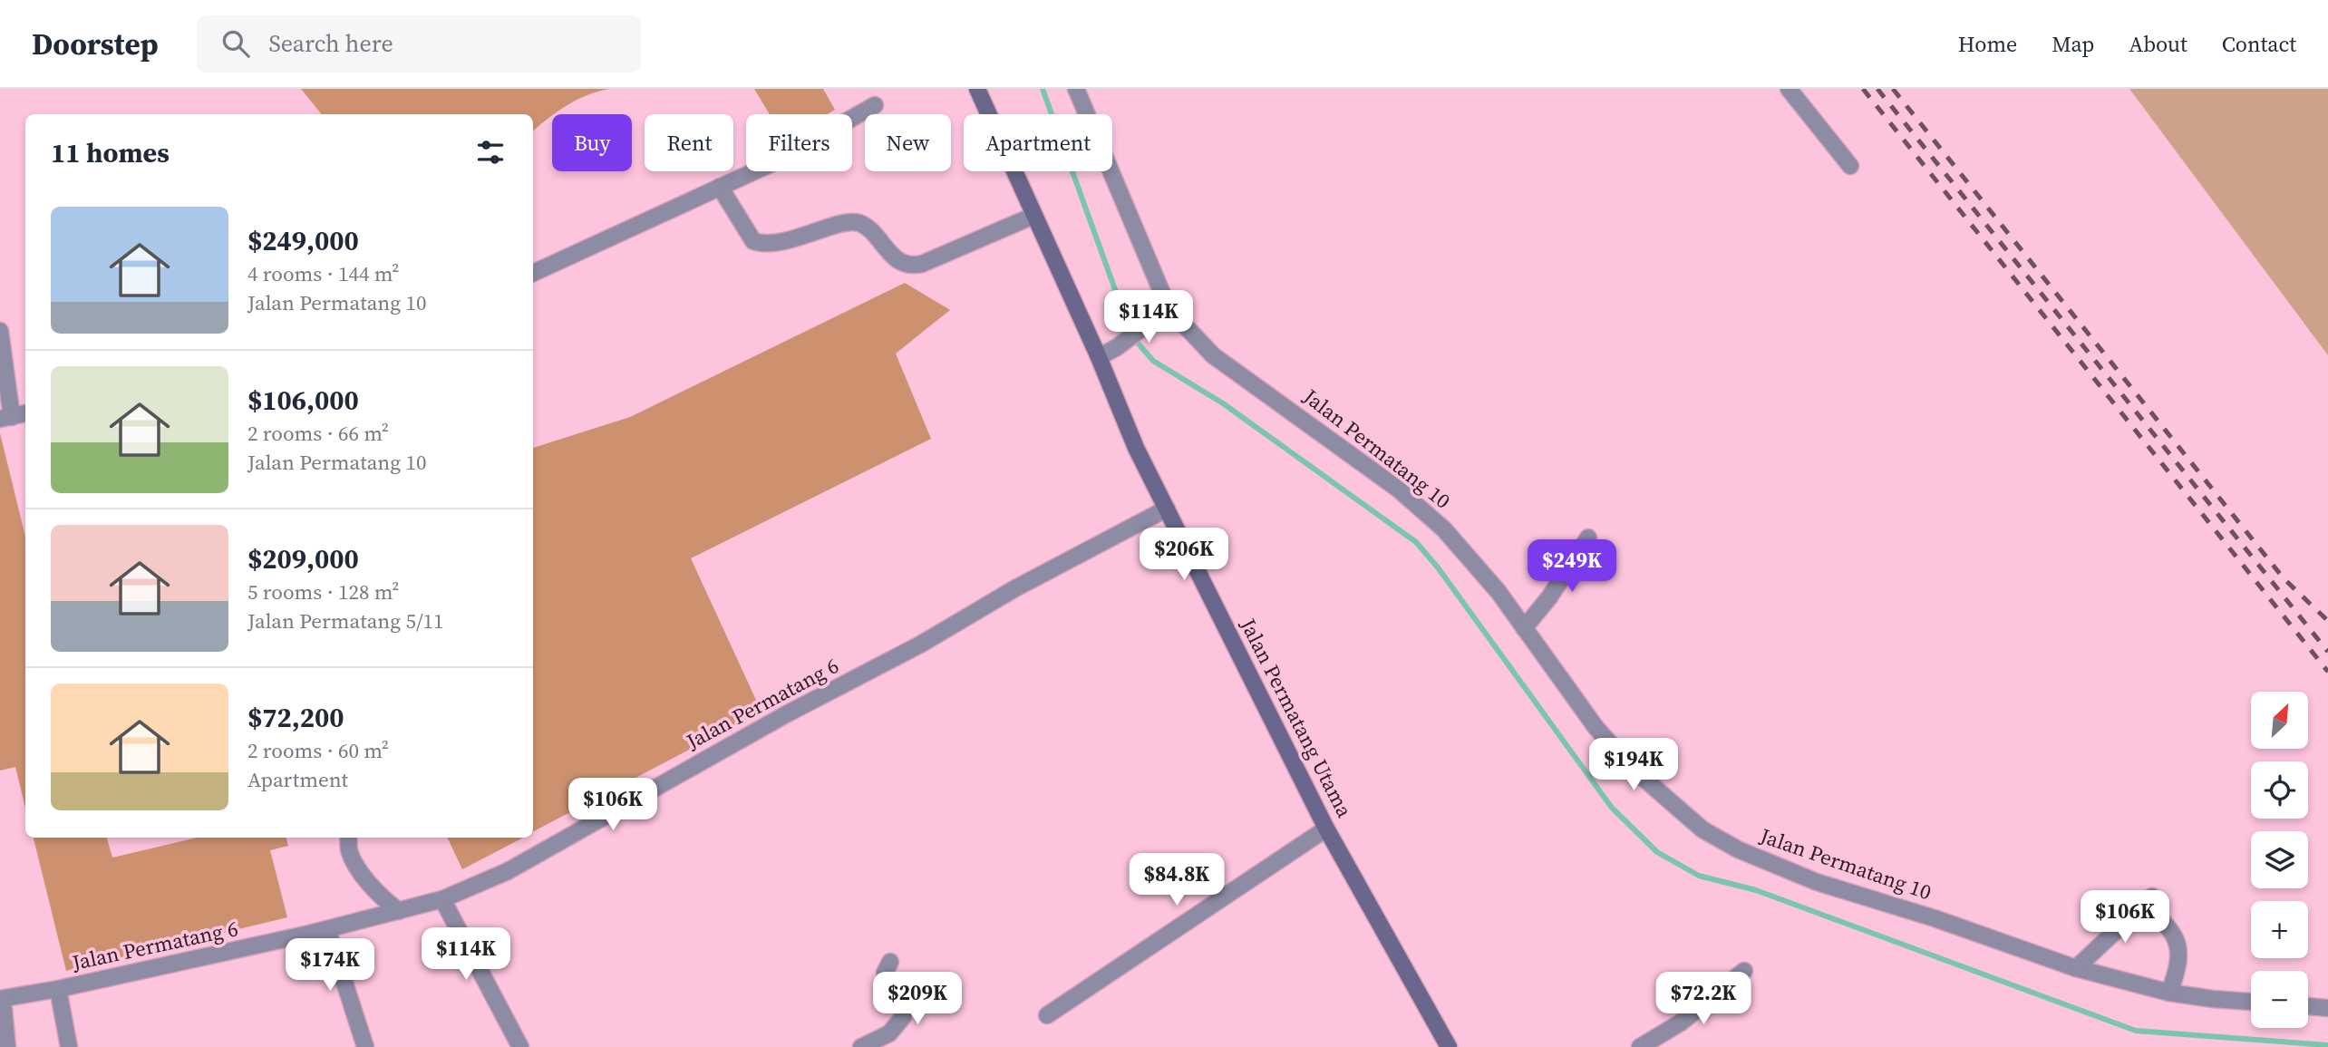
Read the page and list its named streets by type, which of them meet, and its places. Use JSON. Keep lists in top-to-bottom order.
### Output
{
  "streets": {
    "street": ["Jalan Permatang 10", "Jalan Permatang 6", "Jalan Permatang Utama"]
  },
  "crossings": [
    ["Jalan Permatang 6", "Jalan Permatang Utama"]
  ],
  "north": "top right",
  "page": {
    "header": "Doorstep",
    "search": "Search here",
    "nav": [
      "Home",
      "Map",
      "About",
      "Contact"
    ],
    "chip": [
      "Buy",
      "Rent",
      "Filters",
      "New",
      "Apartment"
    ],
    "heading": "11 homes",
    "list": [
      {
        "name": "$249,000",
        "note": "4 rooms · 144 m² · Jalan Permatang 10"
      },
      {
        "name": "$106,000",
        "note": "2 rooms · 66 m² · Jalan Permatang 10"
      },
      {
        "name": "$209,000",
        "note": "5 rooms · 128 m² · Jalan Permatang 5/11"
      },
      {
        "name": "$72,200",
        "note": "2 rooms · 60 m² · Apartment"
      }
    ],
    "price": [
      "$114K",
      "$206K",
      "$249K",
      "$194K",
      "$106K",
      "$84.8K",
      "$106K",
      "$114K",
      "$174K",
      "$209K",
      "$72.2K"
    ],
    "map_buttons": ["+", "−"]
  }
}
